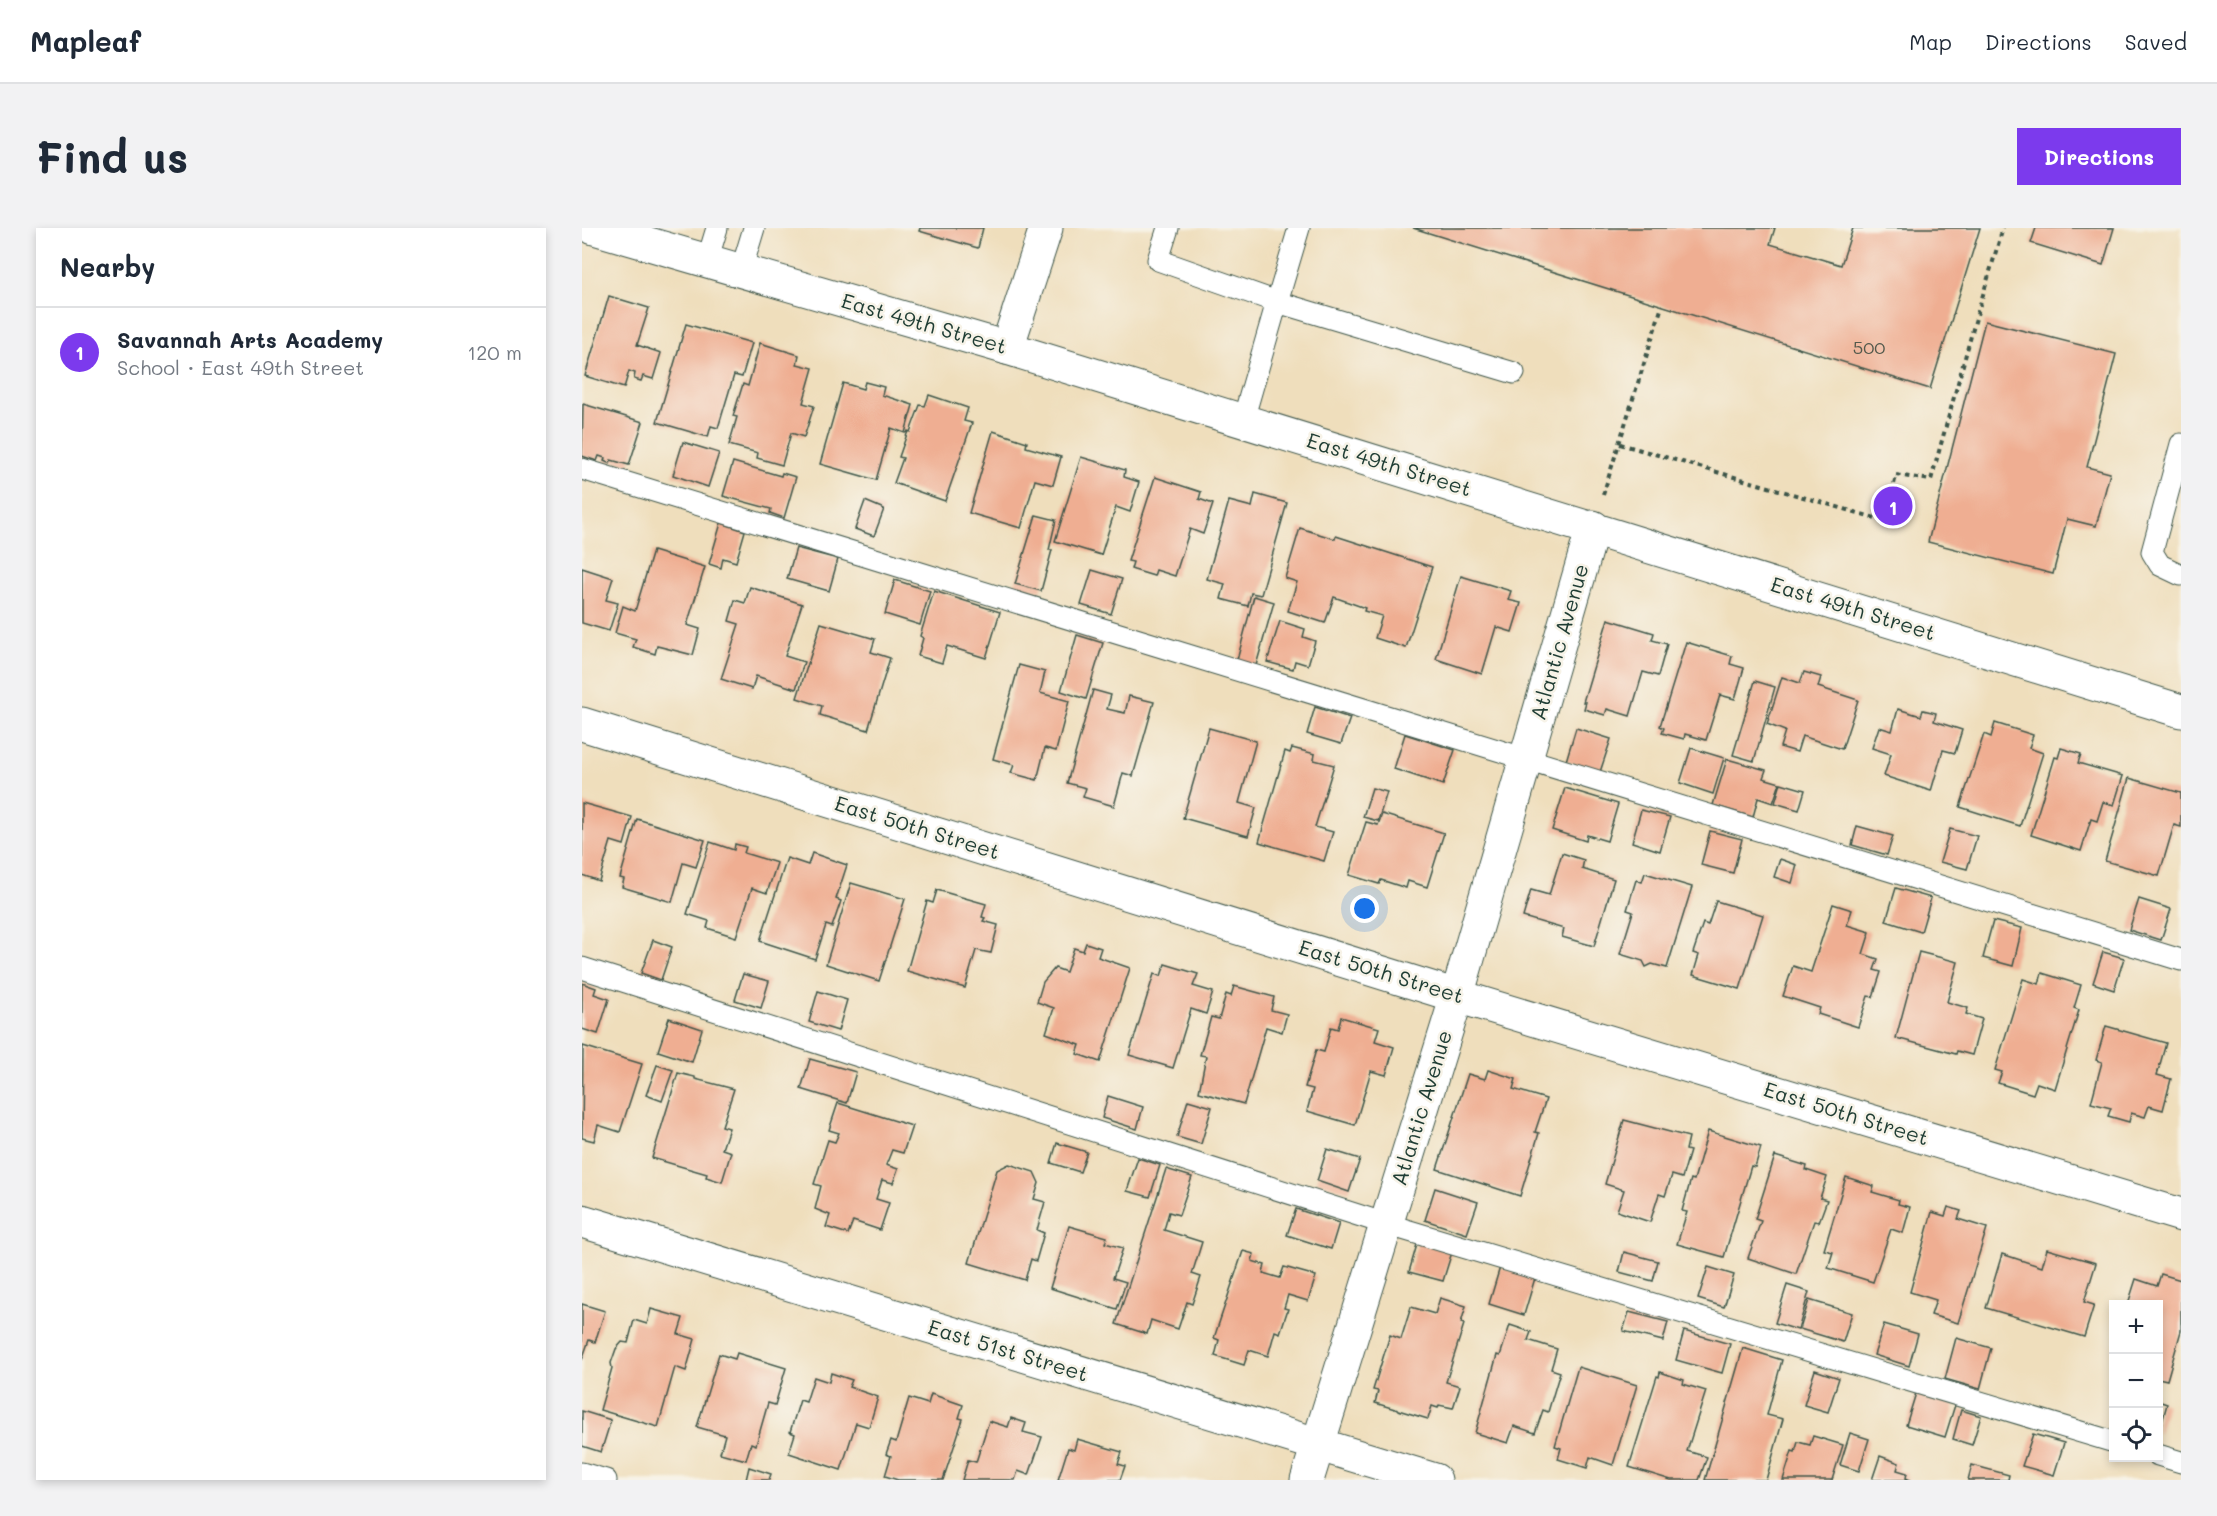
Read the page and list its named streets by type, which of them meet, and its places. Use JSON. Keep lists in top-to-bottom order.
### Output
{
  "streets": {
    "street": [
      "East 49th Street",
      "Atlantic Avenue",
      "East 50th Street",
      "East 51st Street"
    ]
  },
  "crossings": [
    ["East 49th Street", "Atlantic Avenue"],
    ["Atlantic Avenue", "East 50th Street"],
    ["Atlantic Avenue", "East 51st Street"]
  ],
  "house_numbers": ["500"],
  "page": {
    "header": "Mapleaf",
    "nav": ["Map", "Directions", "Saved"],
    "buttons": "Directions",
    "title": "Find us",
    "heading": "Nearby",
    "list": [
      {
        "mark": "1",
        "name": "Savannah Arts Academy",
        "note": "School · East 49th Street",
        "value": "120 m"
      }
    ],
    "pins": "1",
    "map_buttons": ["+", "−"]
  }
}
